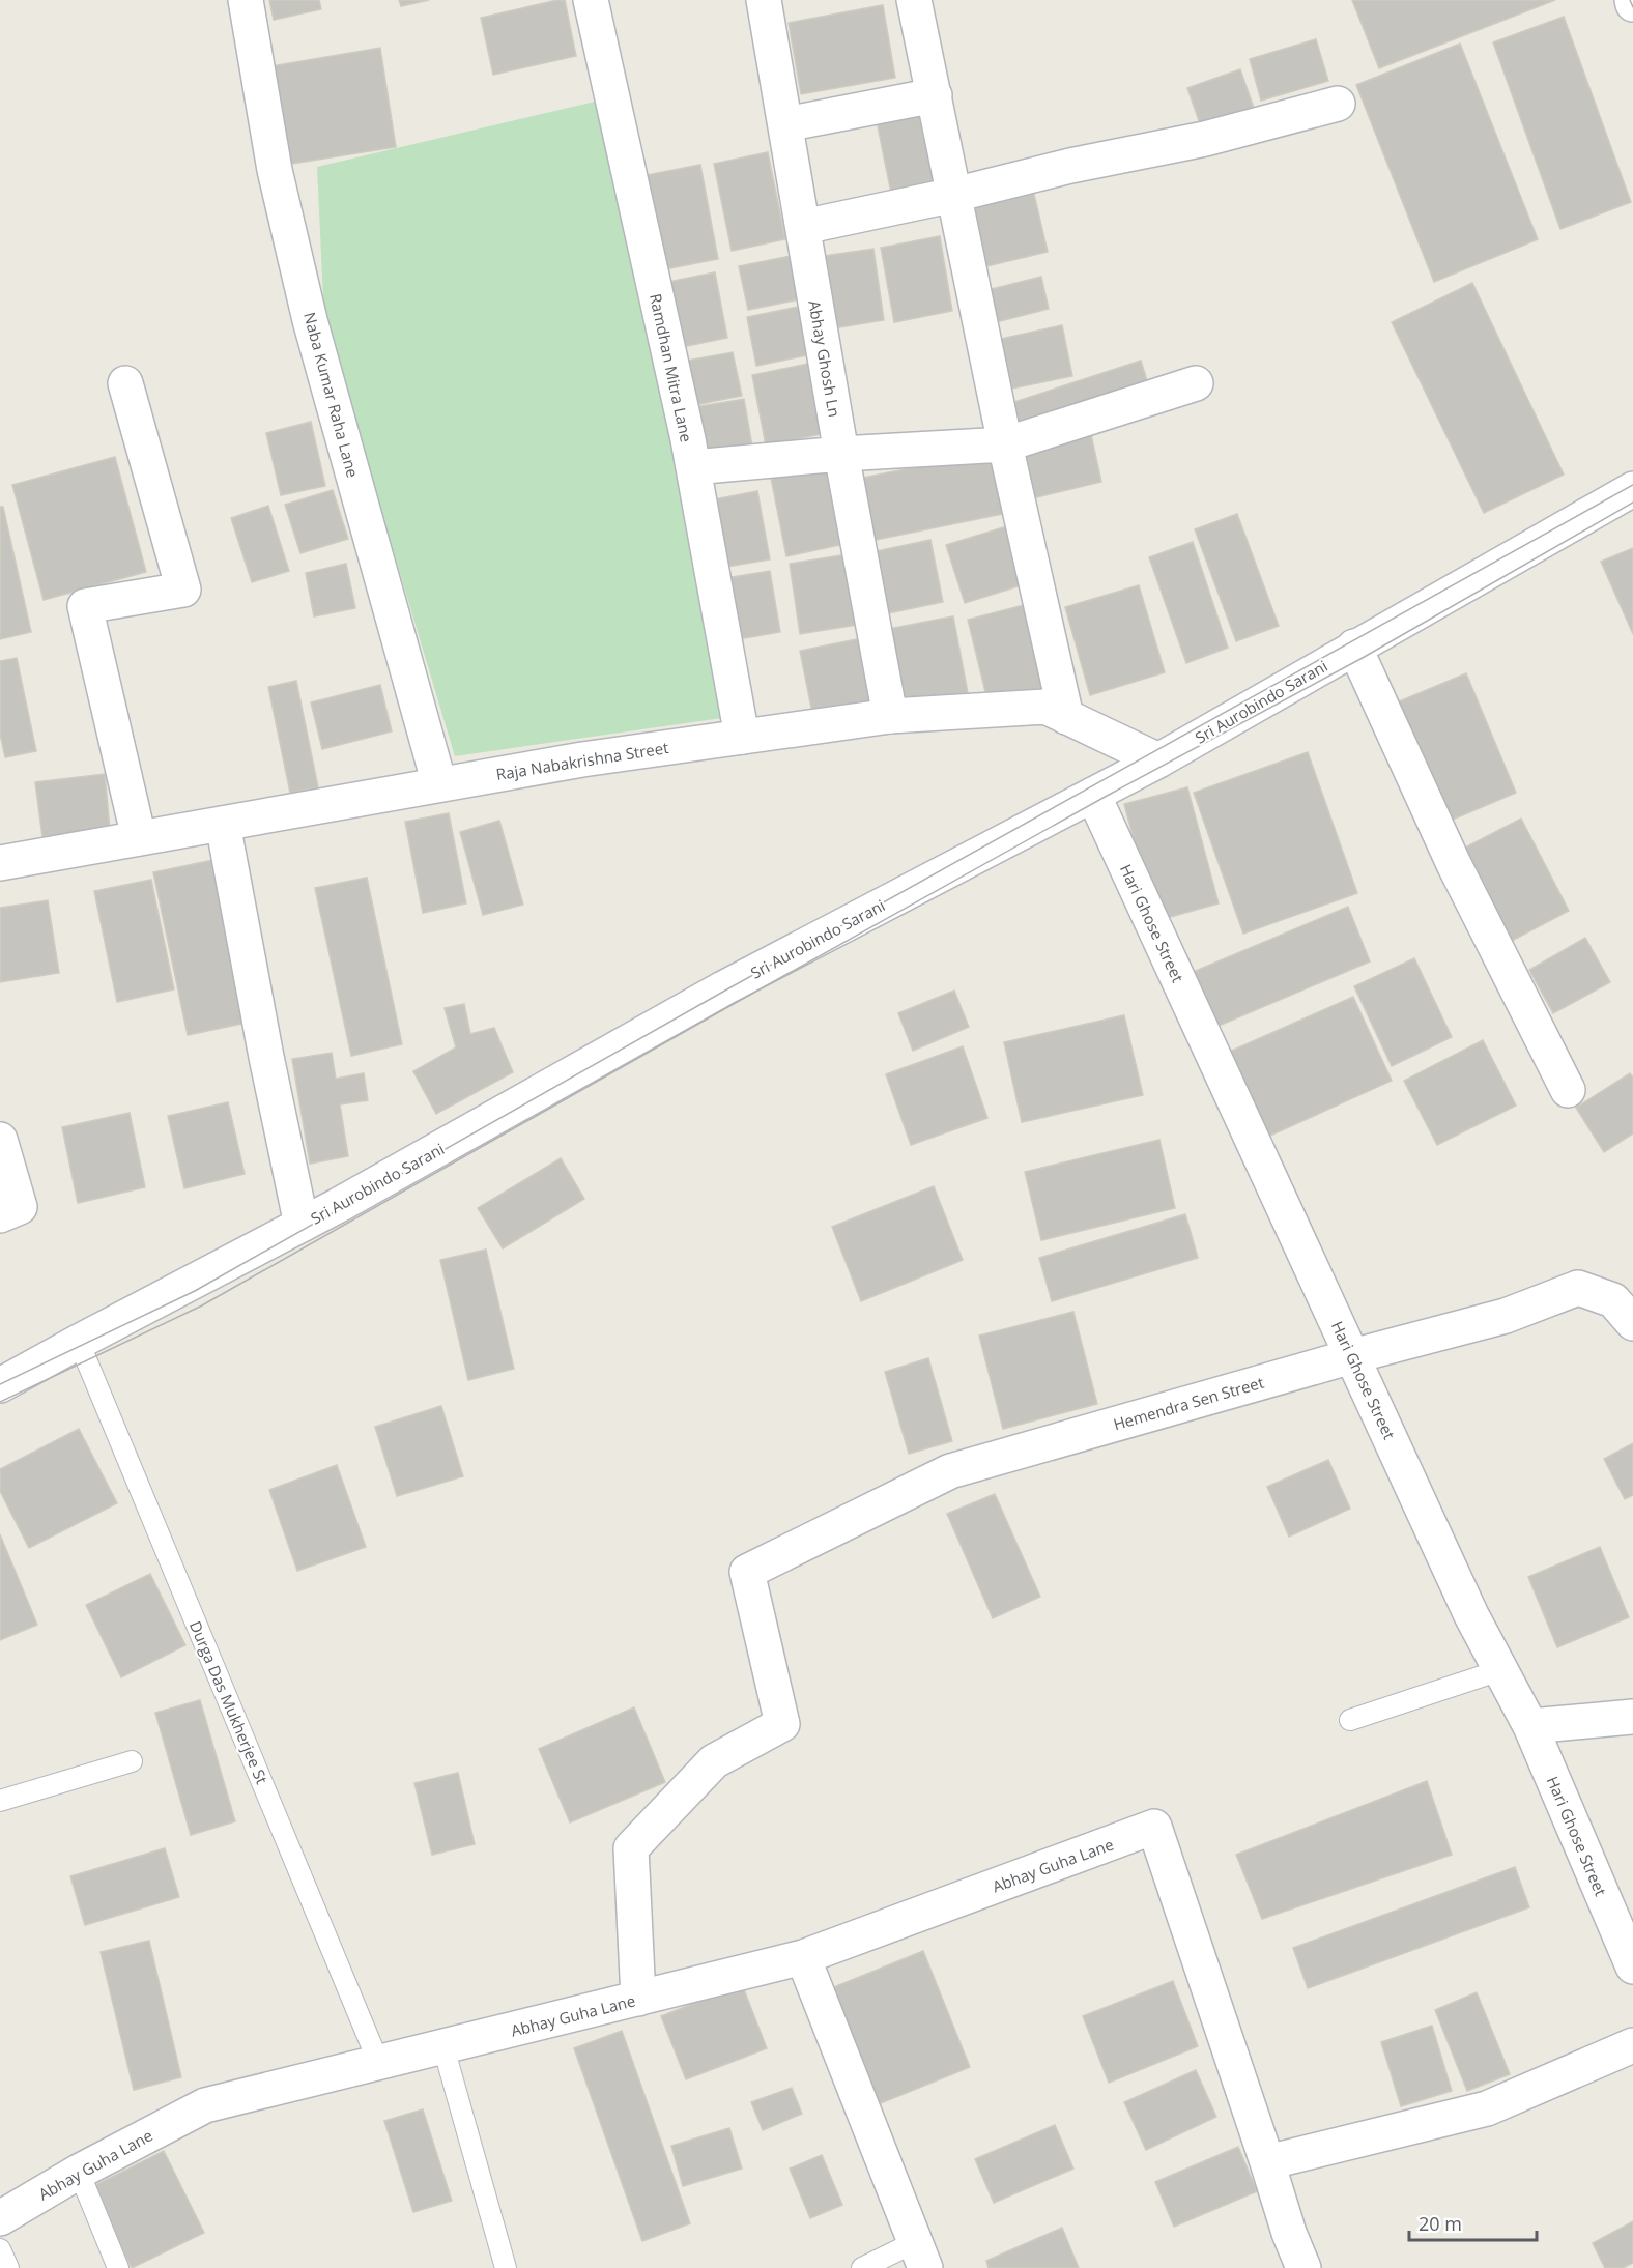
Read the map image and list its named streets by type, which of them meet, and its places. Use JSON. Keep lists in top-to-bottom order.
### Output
{
  "streets": {
    "street": [
      "Abhay Ghosh Ln",
      "Ramdhan Mitra Lane",
      "Naba Kumar Raha Lane",
      "Sri Aurobindo Sarani",
      "Raja Nabakrishna Street",
      "Hari Ghose Street",
      "Hemendra Sen Street",
      "Abhay Guha Lane"
    ],
    "lane": ["Durga Das Mukherjee St"]
  },
  "crossings": [
    ["Abhay Ghosh Ln", "Raja Nabakrishna Street"],
    ["Ramdhan Mitra Lane", "Raja Nabakrishna Street"],
    ["Naba Kumar Raha Lane", "Raja Nabakrishna Street"],
    ["Sri Aurobindo Sarani", "Raja Nabakrishna Street"],
    ["Sri Aurobindo Sarani", "Hari Ghose Street"],
    ["Sri Aurobindo Sarani", "Durga Das Mukherjee St"],
    ["Hari Ghose Street", "Hemendra Sen Street"],
    ["Hemendra Sen Street", "Abhay Guha Lane"],
    ["Durga Das Mukherjee St", "Abhay Guha Lane"]
  ],
  "scale_bar": "20 m"
}
